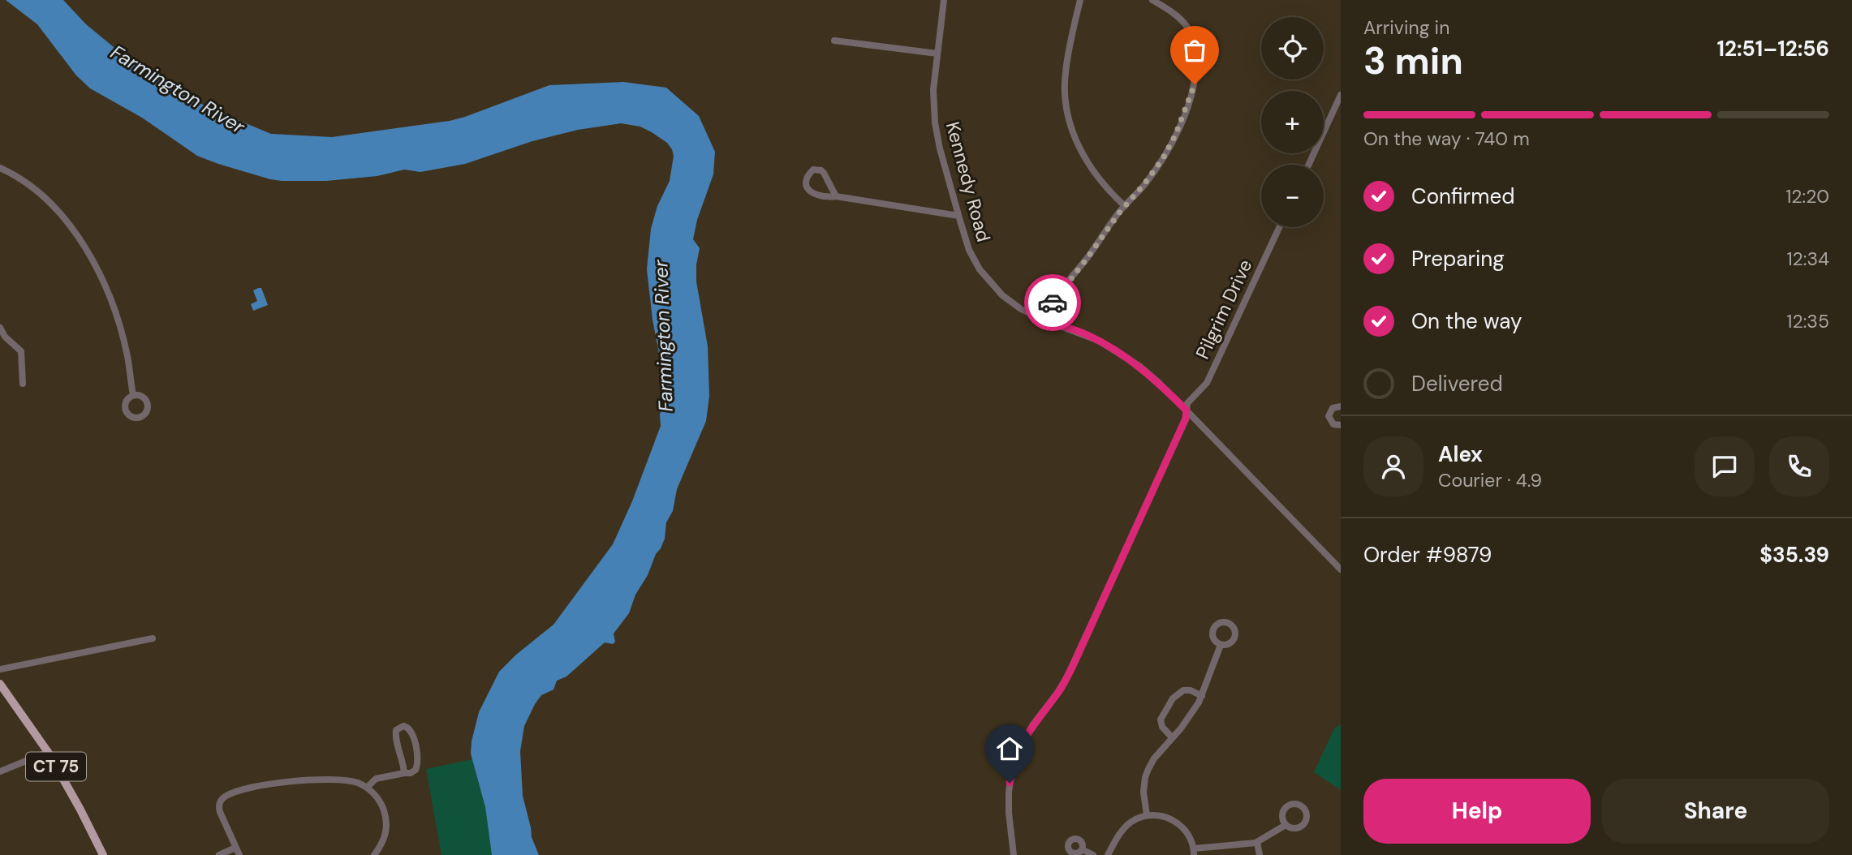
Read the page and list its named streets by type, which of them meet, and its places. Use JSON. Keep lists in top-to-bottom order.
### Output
{
  "streets": {
    "main road": ["CT 75"],
    "street": ["Kennedy Road", "Pilgrim Drive"]
  },
  "crossings": [
    ["Kennedy Road", "Pilgrim Drive"]
  ],
  "water": ["Farmington River"],
  "page": {
    "heading": ["3 min", "Arriving in", "12:51–12:56"],
    "panel": [
      "Alex",
      "Courier · 4.9",
      "Order #9879",
      "$35.39"
    ],
    "map_buttons": ["+", "−"],
    "bar": "On the way · 740 m",
    "list": [
      ["Confirmed", "12:20"],
      ["Preparing", "12:34"],
      ["On the way", "12:35"],
      "Delivered"
    ],
    "buttons": ["Help", "Share"]
  }
}
